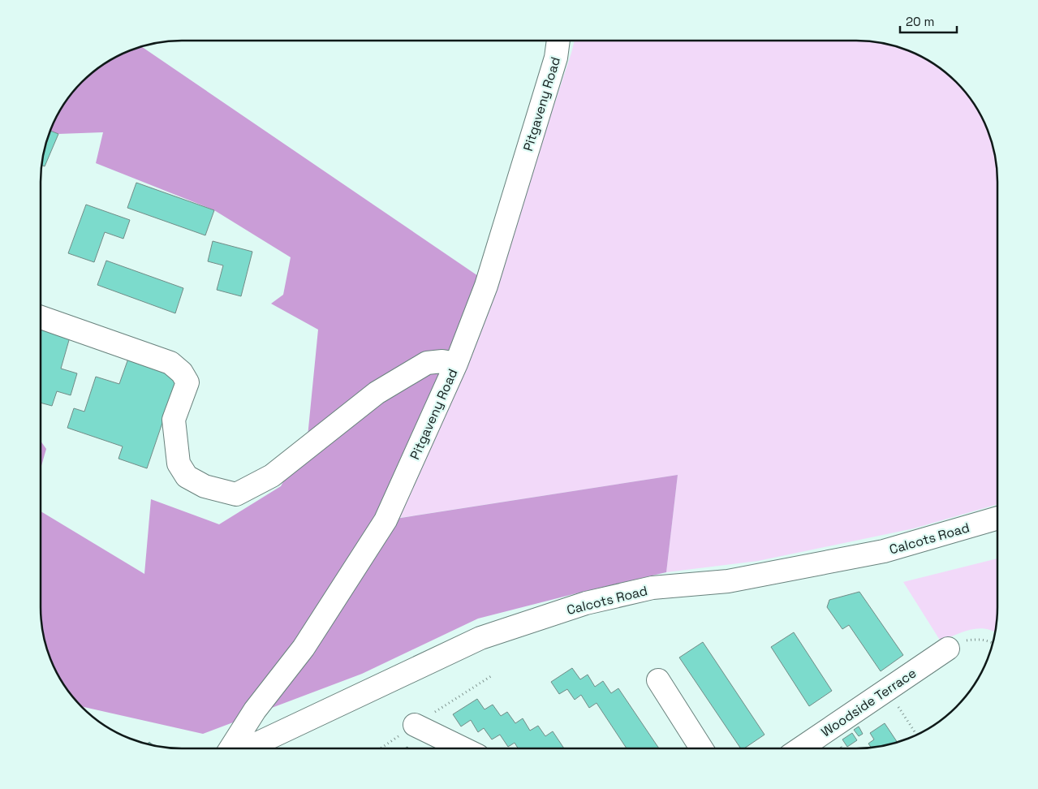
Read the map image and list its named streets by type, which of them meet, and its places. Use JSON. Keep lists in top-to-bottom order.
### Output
{
  "streets": {
    "street": ["Pitgaveny Road", "Calcots Road", "Woodside Terrace"]
  },
  "scale_bar": "20 m"
}
